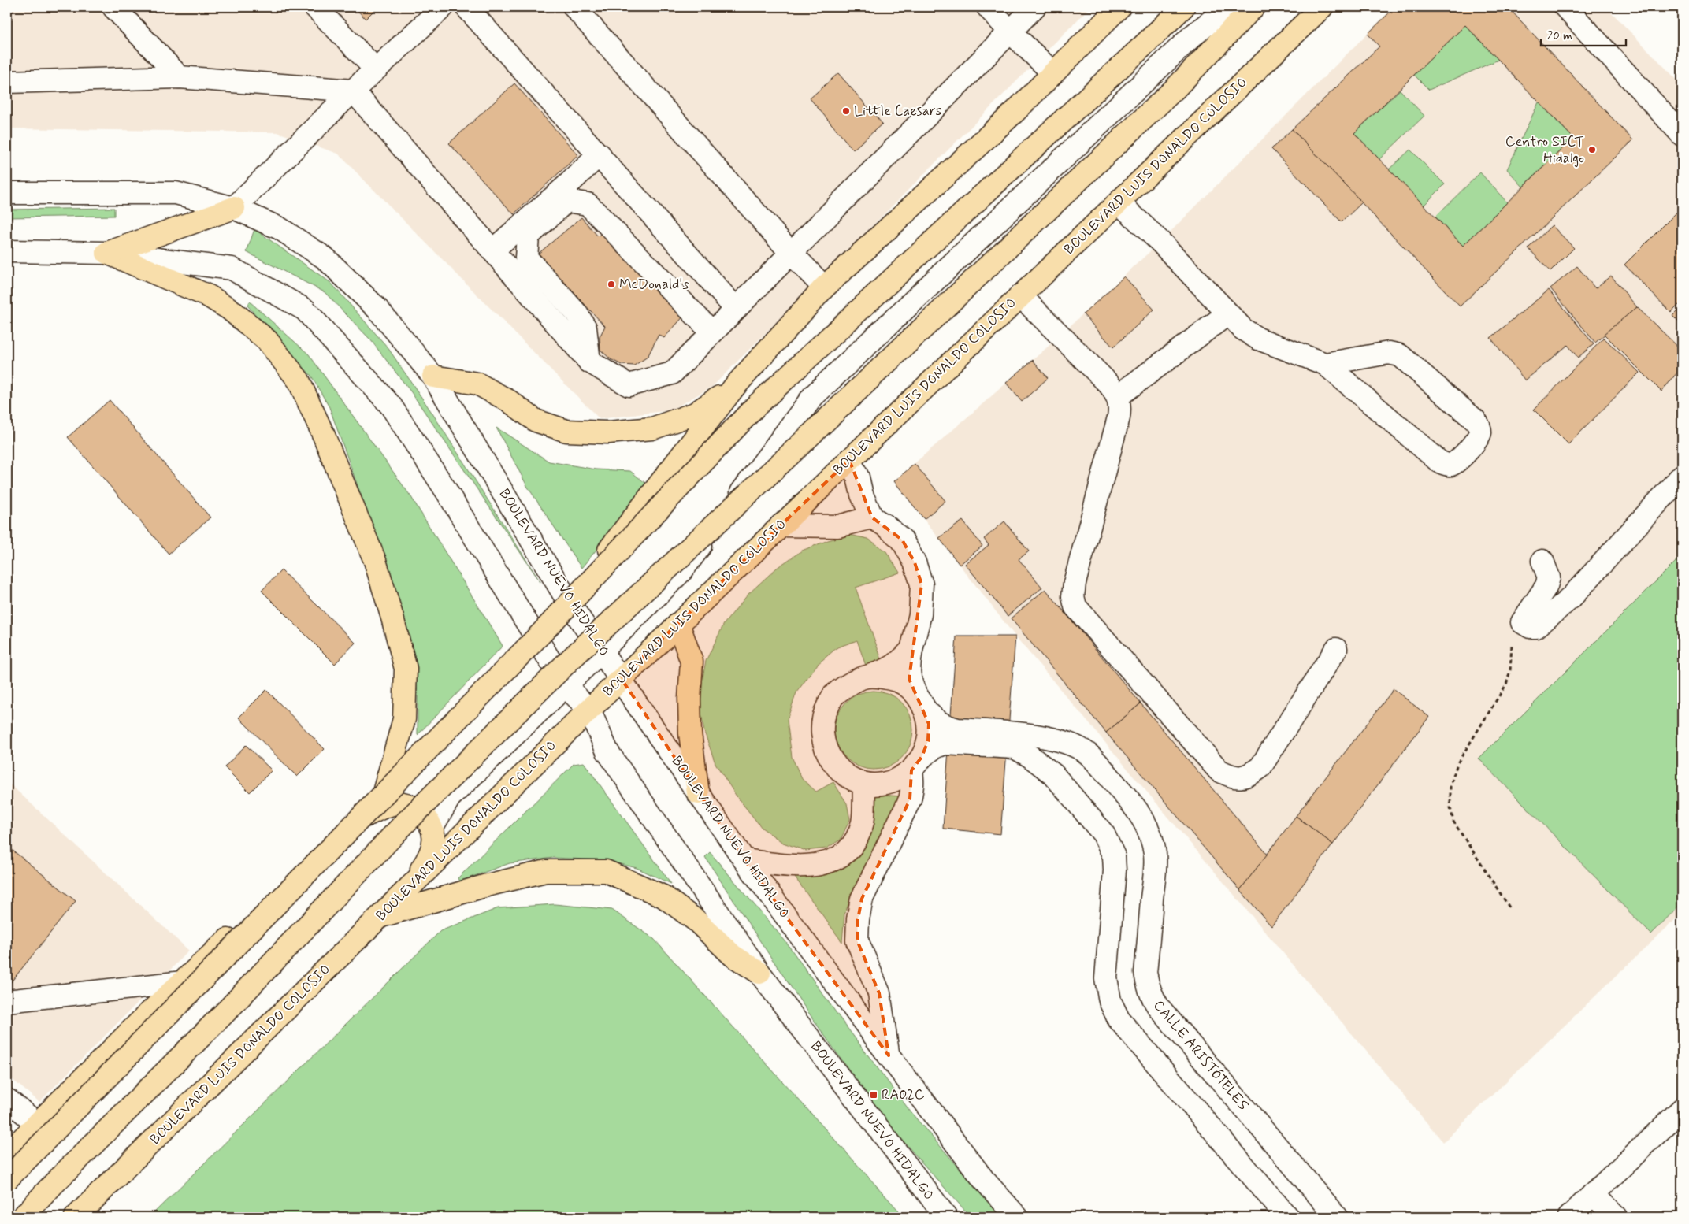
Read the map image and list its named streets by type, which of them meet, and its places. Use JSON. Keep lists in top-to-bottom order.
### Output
{
  "streets": {
    "main road": ["BOULEVARD LUIS DONALDO COLOSIO"],
    "street": ["BOULEVARD NUEVO HIDALGO", "CALLE ARISTÓTELES"]
  },
  "crossings": [
    ["BOULEVARD LUIS DONALDO COLOSIO", "BOULEVARD NUEVO HIDALGO"]
  ],
  "places": {
    "other": ["Little Caesars", "Centro SICT Hidalgo", "McDonald's"],
    "transit": ["RA02C"]
  },
  "scale_bar": "20 m"
}
